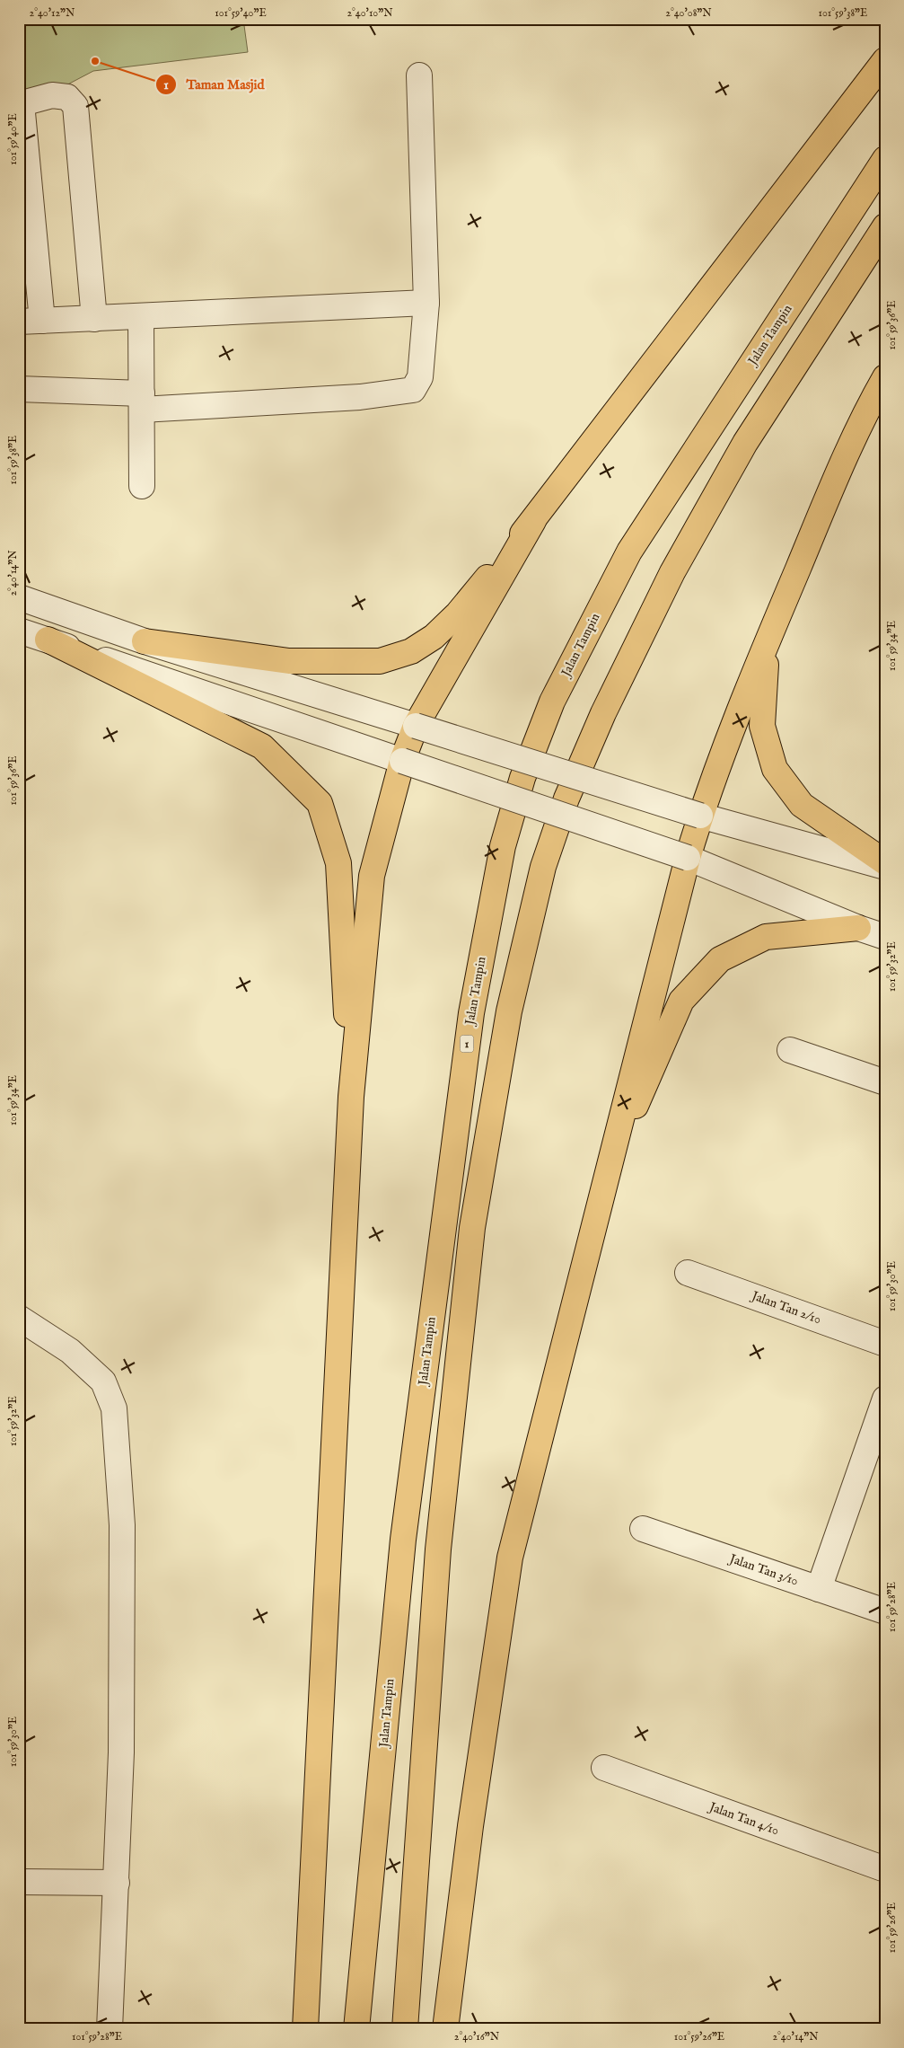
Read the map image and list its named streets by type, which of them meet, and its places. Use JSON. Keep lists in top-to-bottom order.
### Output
{
  "streets": {
    "highway": ["Jalan Tampin", "1"],
    "street": ["Jalan Tan 2/10", "Jalan Tan 3/10", "Jalan Tan 4/10"]
  },
  "places": ["Taman Masjid"],
  "coordinates": [
    "2°40'12\"N",
    "101°59'40\"E",
    "2°40'10\"N",
    "2°40'08\"N",
    "101°59'38\"E",
    "101°59'36\"E",
    "2°40'14\"N",
    "101°59'34\"E",
    "101°59'32\"E",
    "101°59'30\"E",
    "101°59'28\"E",
    "101°59'26\"E",
    "2°40'16\"N"
  ]
}
